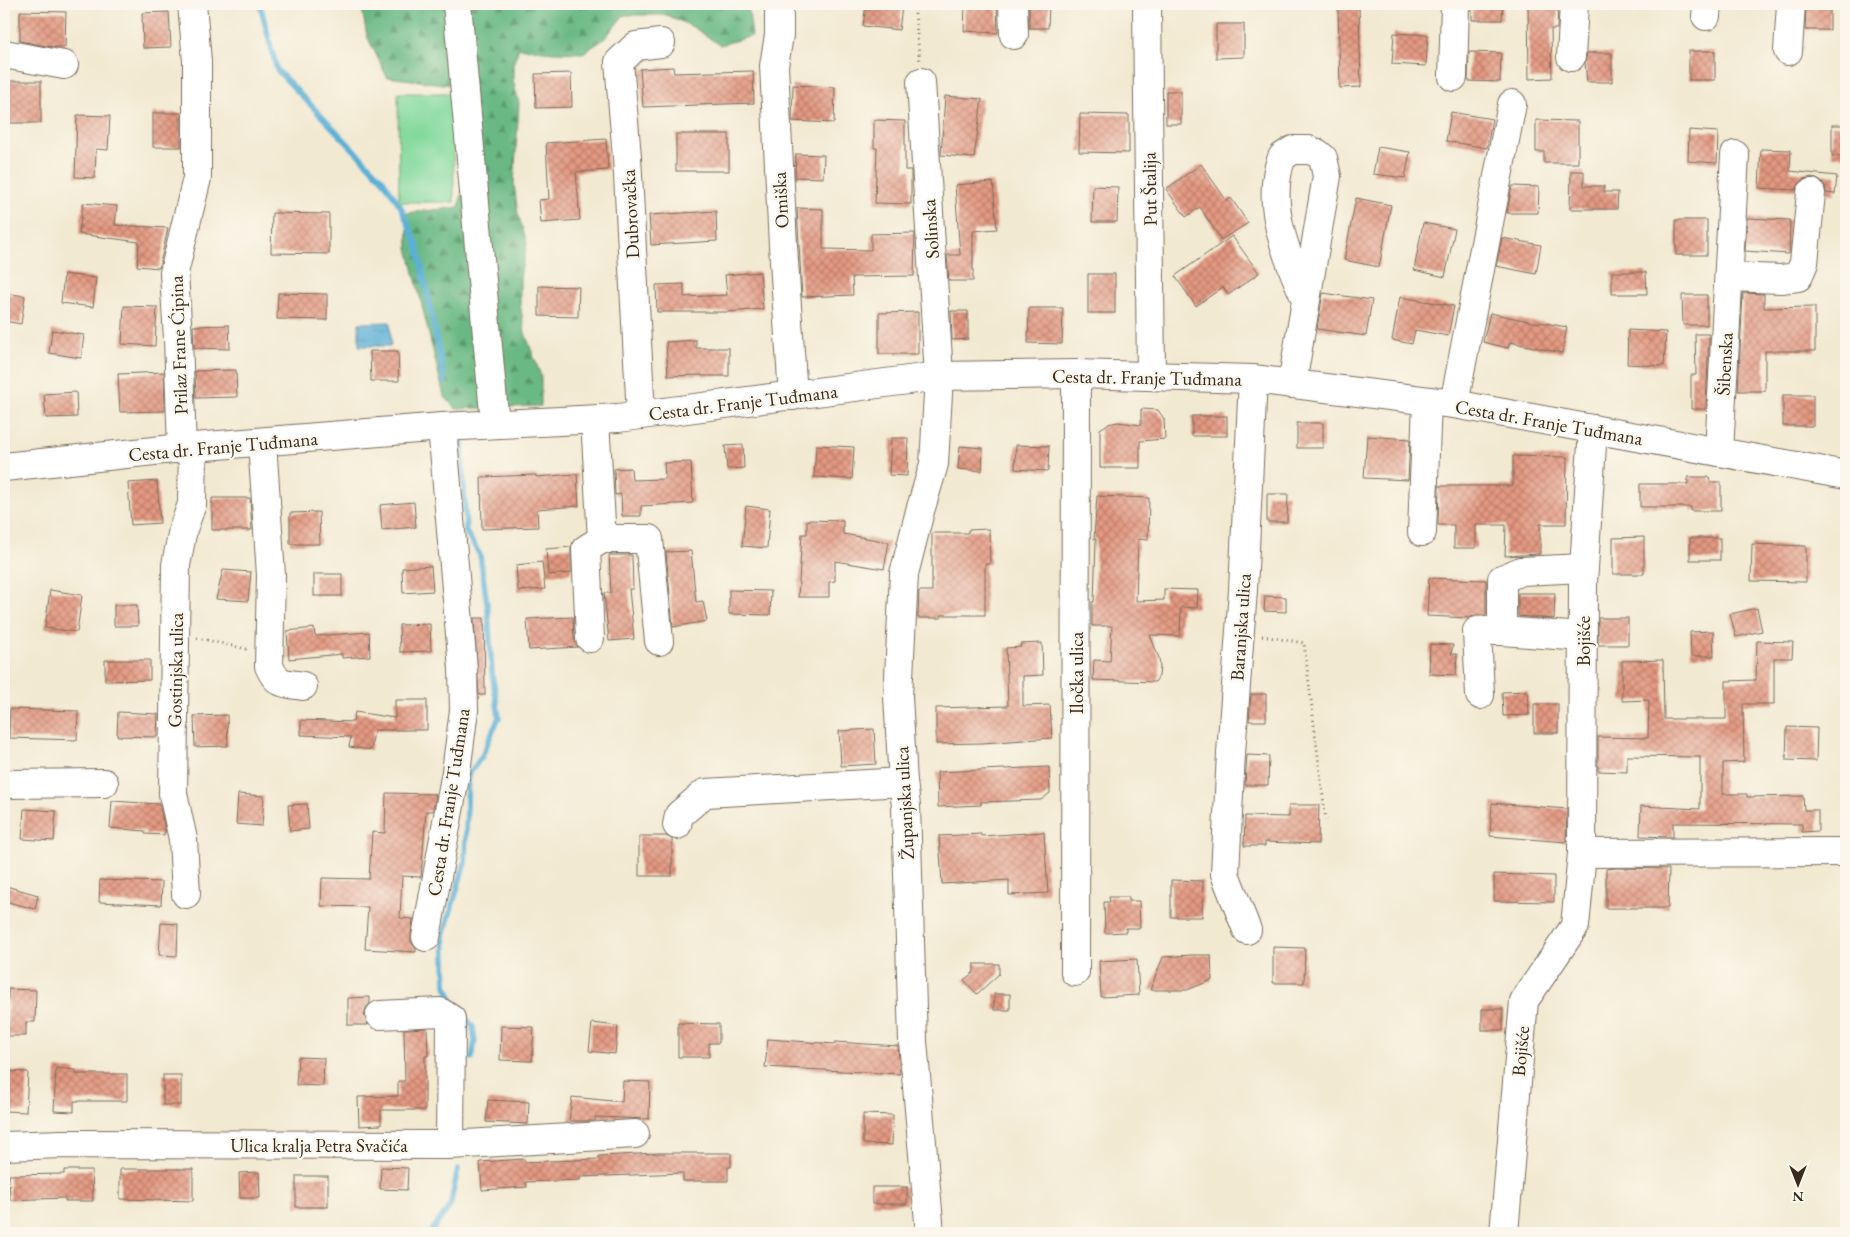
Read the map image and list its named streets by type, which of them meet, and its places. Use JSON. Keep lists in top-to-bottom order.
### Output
{
  "streets": {
    "street": [
      "Put Štalija",
      "Omiška",
      "Dubrovačka",
      "Solinska",
      "Prilaz Frane Ćipina",
      "Šibenska",
      "Cesta dr. Franje Tuđmana",
      "Baranjska ulica",
      "Bojišće",
      "Gostinjska ulica",
      "Iločka ulica",
      "Županjska ulica",
      "Ulica kralja Petra Svačića"
    ]
  },
  "crossings": [
    ["Put Štalija", "Cesta dr. Franje Tuđmana"],
    ["Omiška", "Cesta dr. Franje Tuđmana"],
    ["Dubrovačka", "Cesta dr. Franje Tuđmana"],
    ["Solinska", "Cesta dr. Franje Tuđmana"],
    ["Solinska", "Županjska ulica"],
    ["Prilaz Frane Ćipina", "Cesta dr. Franje Tuđmana"],
    ["Prilaz Frane Ćipina", "Gostinjska ulica"],
    ["Šibenska", "Cesta dr. Franje Tuđmana"],
    ["Cesta dr. Franje Tuđmana", "Baranjska ulica"],
    ["Cesta dr. Franje Tuđmana", "Bojišće"],
    ["Cesta dr. Franje Tuđmana", "Gostinjska ulica"],
    ["Cesta dr. Franje Tuđmana", "Iločka ulica"],
    ["Cesta dr. Franje Tuđmana", "Županjska ulica"]
  ],
  "north": "bottom"
}
